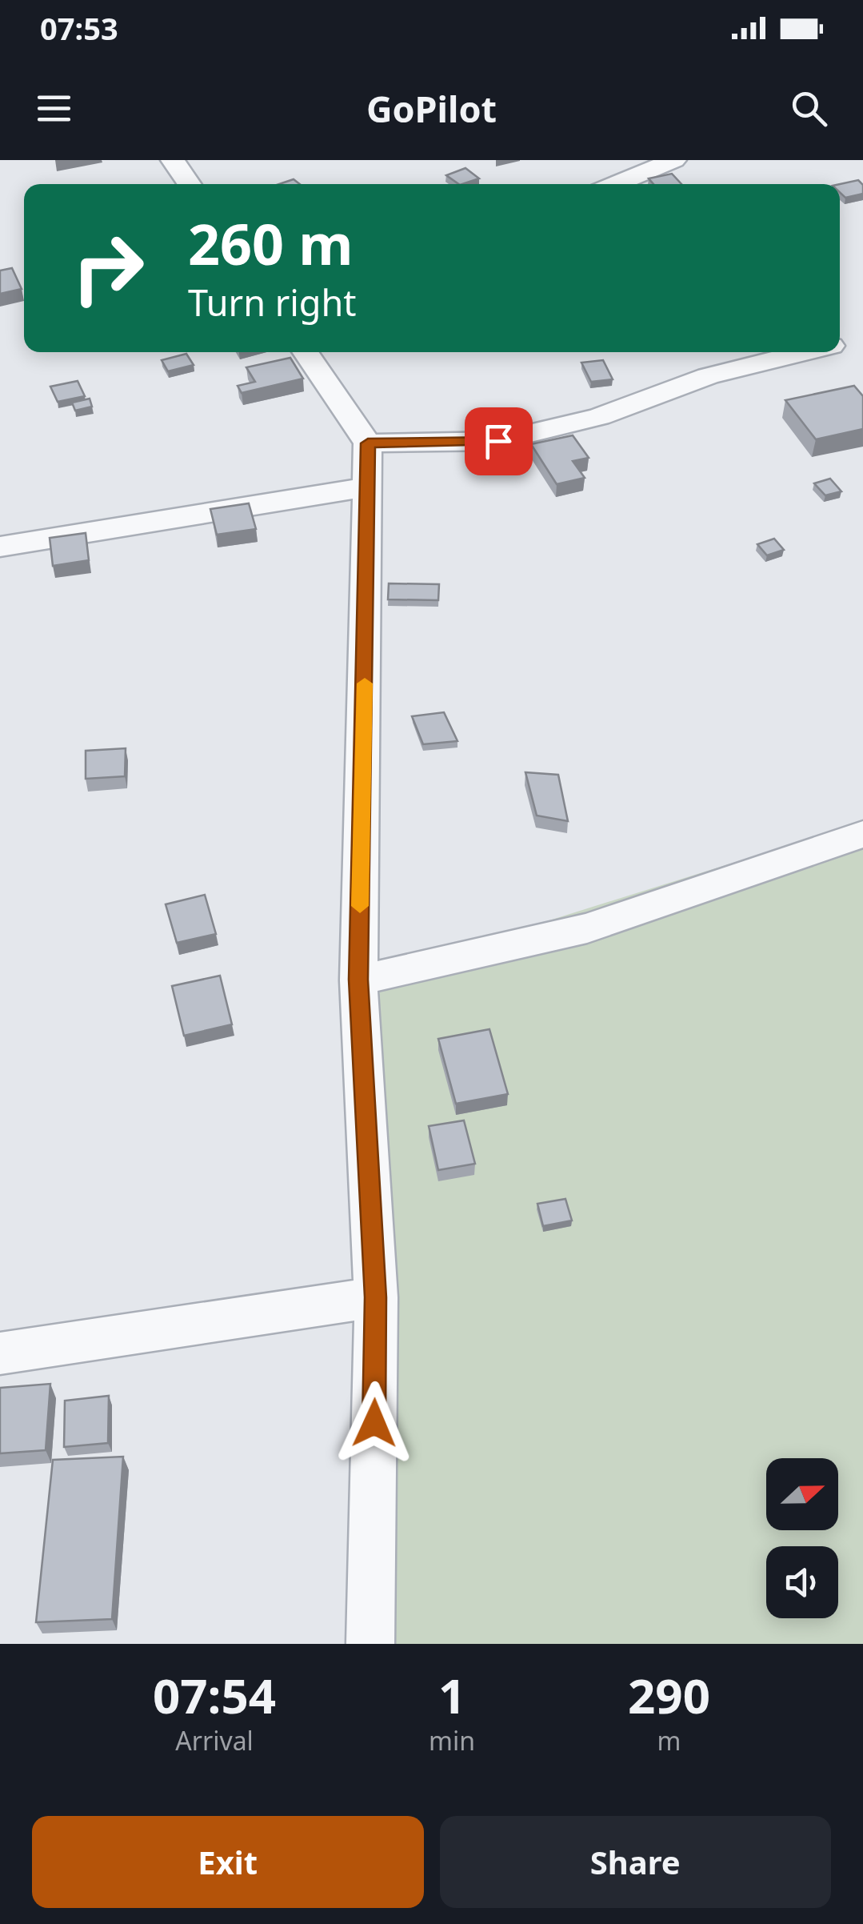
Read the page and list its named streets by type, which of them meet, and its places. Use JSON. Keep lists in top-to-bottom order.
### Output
{
  "north": "right",
  "page": {
    "status": "07:53",
    "header": "GoPilot",
    "turn": ["260 m", "Turn right"],
    "eta": [
      "07:54",
      "Arrival",
      "1",
      "min",
      "290",
      "m"
    ],
    "buttons": ["Exit", "Share"]
  }
}
